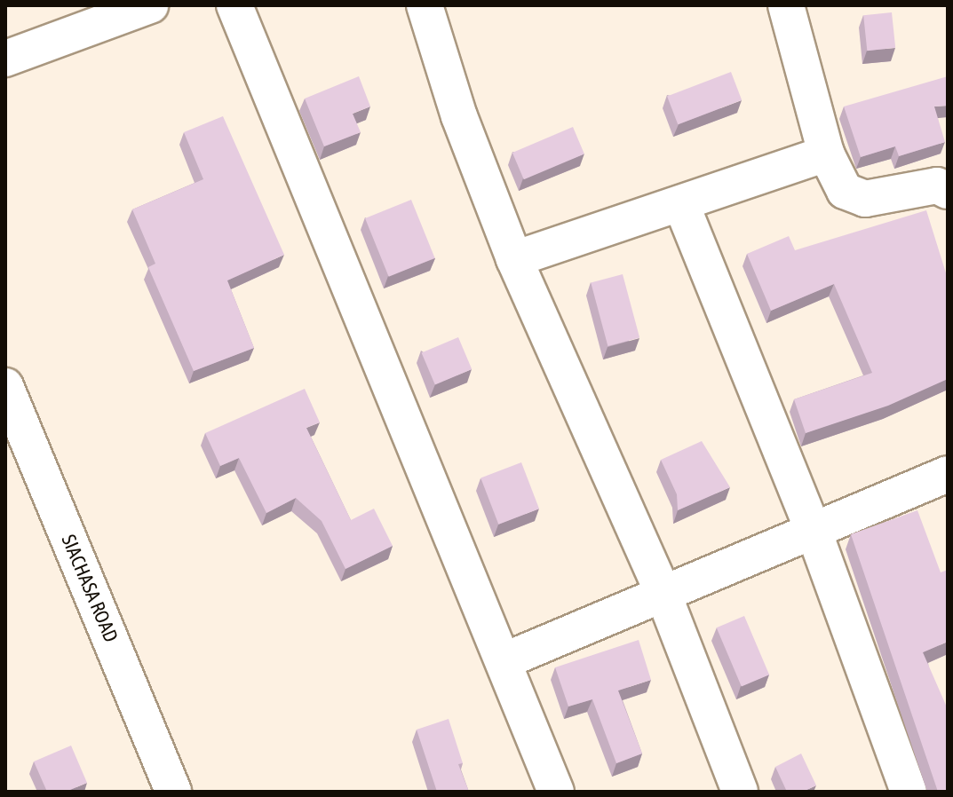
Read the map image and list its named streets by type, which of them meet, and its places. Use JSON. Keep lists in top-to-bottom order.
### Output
{
  "streets": {
    "street": ["SIACHASA ROAD"]
  }
}
